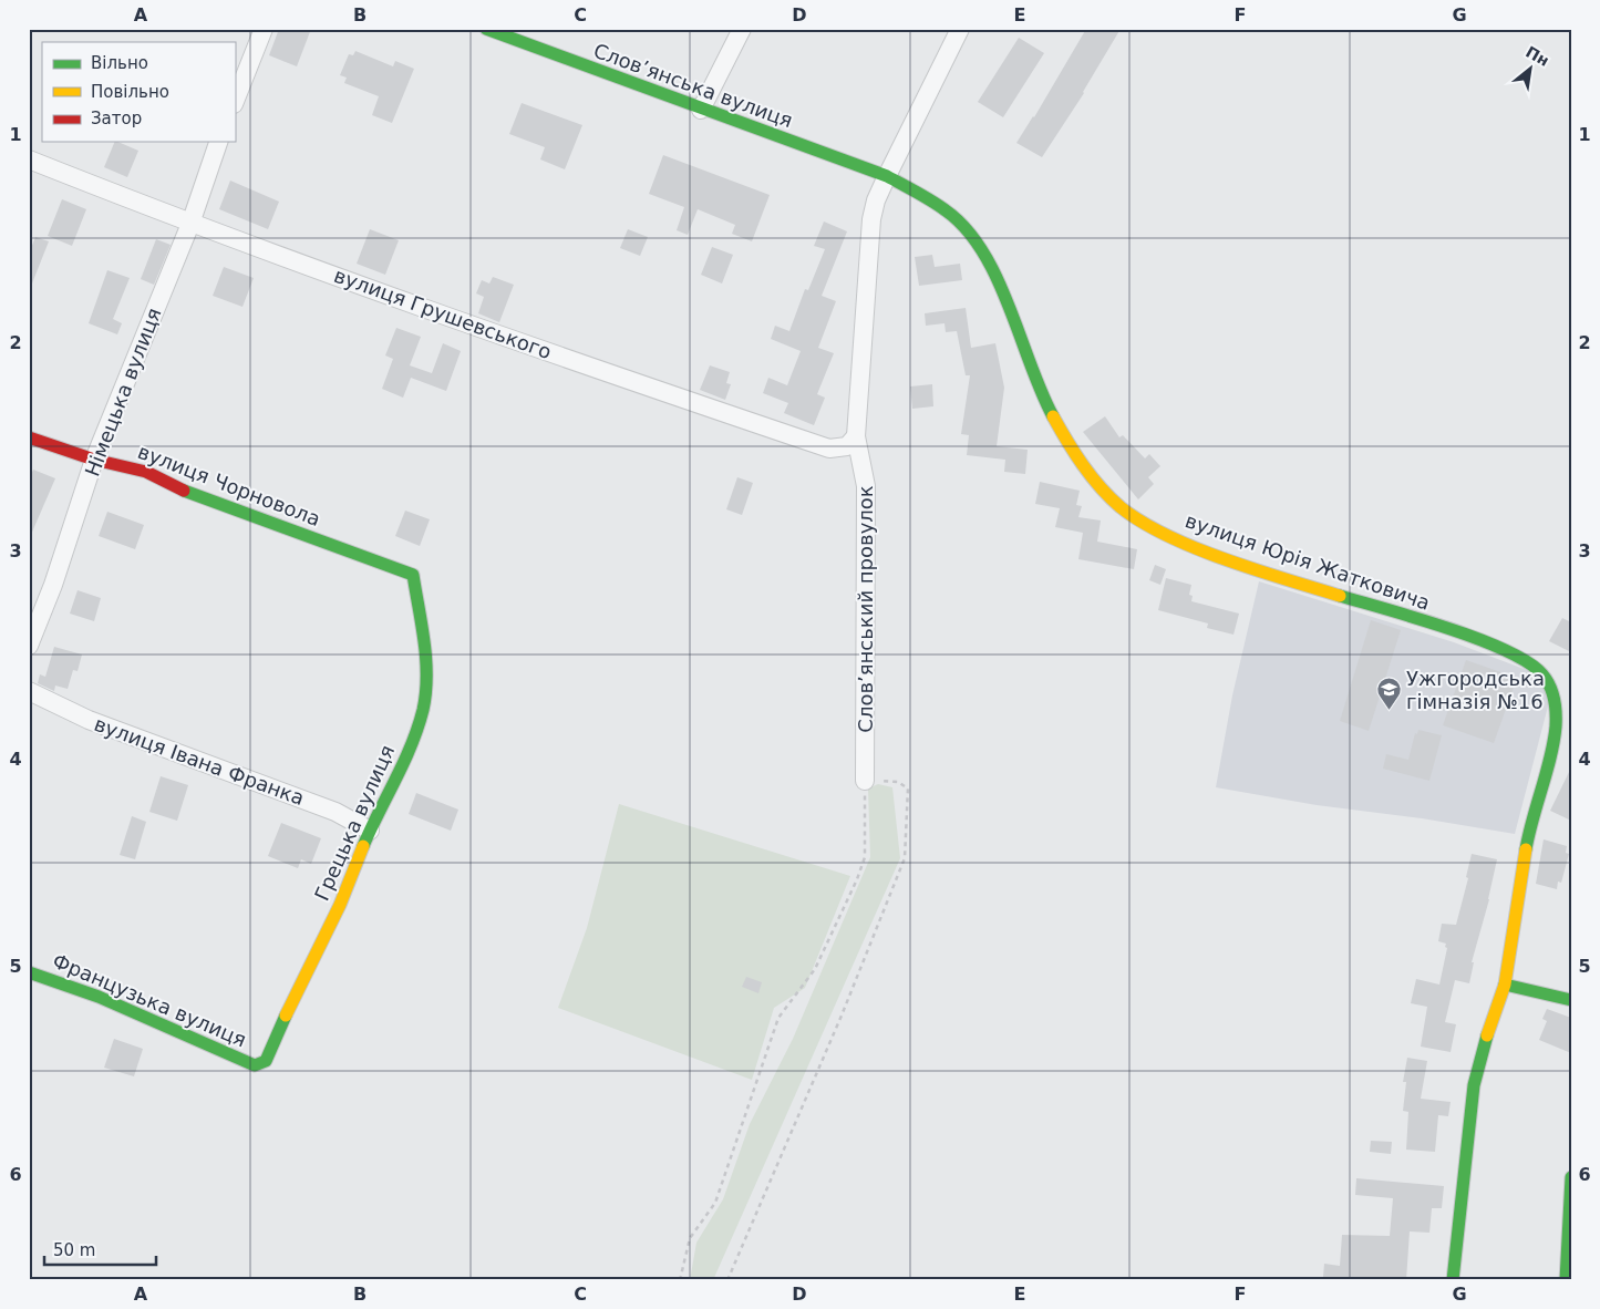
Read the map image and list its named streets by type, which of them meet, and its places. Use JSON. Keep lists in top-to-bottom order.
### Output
{
  "streets": {
    "street": [
      "Словʼянська вулиця",
      "вулиця Грушевського",
      "Німецька вулиця",
      "вулиця Чорновола",
      "вулиця Юрія Жатковича",
      "Словʼянський провулок",
      "вулиця Івана Франка",
      "Грецька вулиця",
      "Французька вулиця"
    ]
  },
  "crossings": [
    ["Словʼянська вулиця", "вулиця Юрія Жатковича"],
    ["Словʼянська вулиця", "Словʼянський провулок"],
    ["вулиця Грушевського", "Німецька вулиця"],
    ["вулиця Грушевського", "Словʼянський провулок"],
    ["Німецька вулиця", "вулиця Чорновола"],
    ["вулиця Чорновола", "Грецька вулиця"],
    ["вулиця Юрія Жатковича", "Словʼянський провулок"],
    ["вулиця Івана Франка", "Грецька вулиця"],
    ["Грецька вулиця", "Французька вулиця"]
  ],
  "places": {
    "school or university": ["Ужгородська гімназія №16"]
  },
  "legend": ["Вільно", "Повільно", "Затор"],
  "scale_bar": "50 m",
  "north": "top right",
  "grid": {
    "columns": [
      "A",
      "B",
      "C",
      "D",
      "E",
      "F",
      "G"
    ],
    "rows": [
      "1",
      "2",
      "3",
      "4",
      "5",
      "6"
    ]
  }
}
